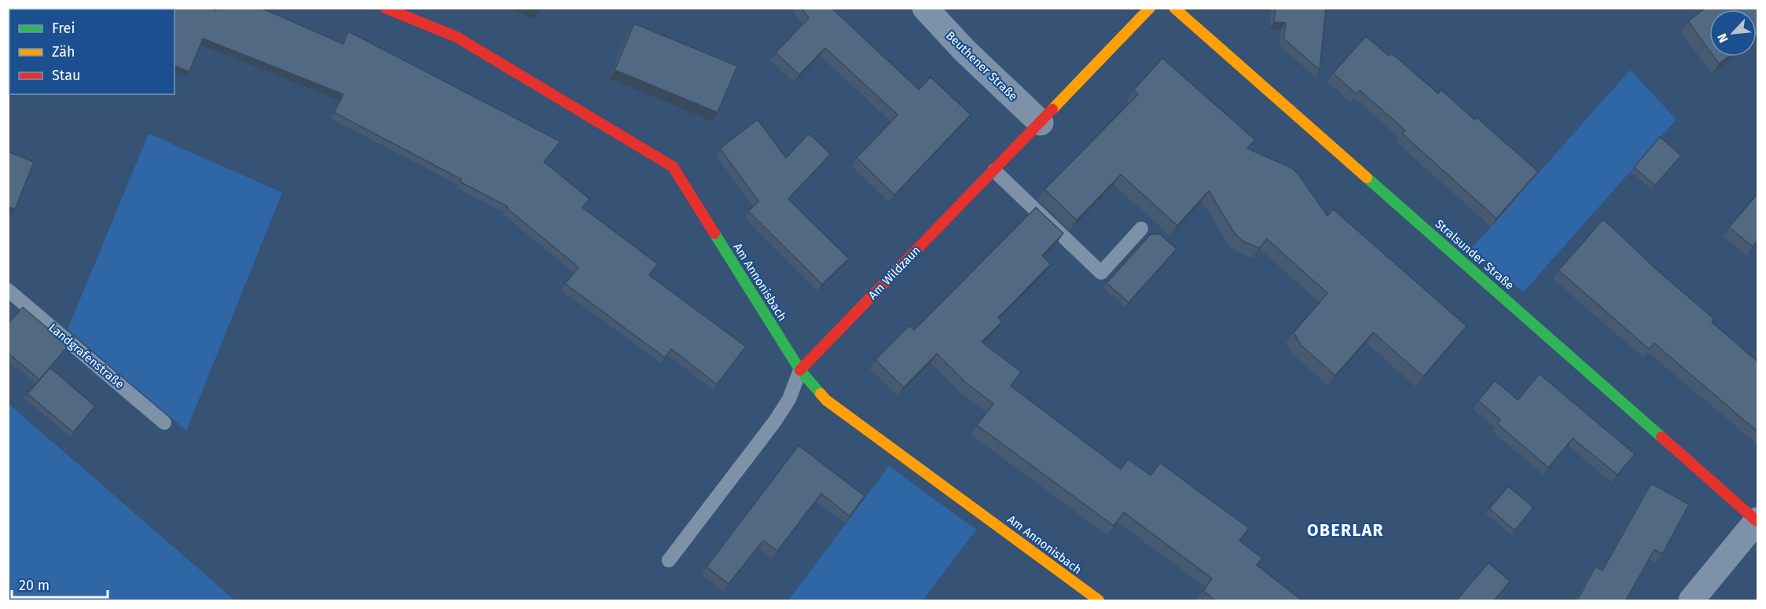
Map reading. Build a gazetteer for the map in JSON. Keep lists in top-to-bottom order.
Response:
{
  "streets": {
    "street": [
      "Beuthener Straße",
      "Stralsunder Straße",
      "Am Wildzaun",
      "Am Annonisbach"
    ],
    "lane": ["Landgrafenstraße"]
  },
  "crossings": [
    ["Beuthener Straße", "Am Wildzaun"],
    ["Am Wildzaun", "Am Annonisbach"]
  ],
  "districts": ["OBERLAR"],
  "legend": ["Frei", "Zäh", "Stau"],
  "scale_bar": "20 m",
  "north": "bottom left"
}
